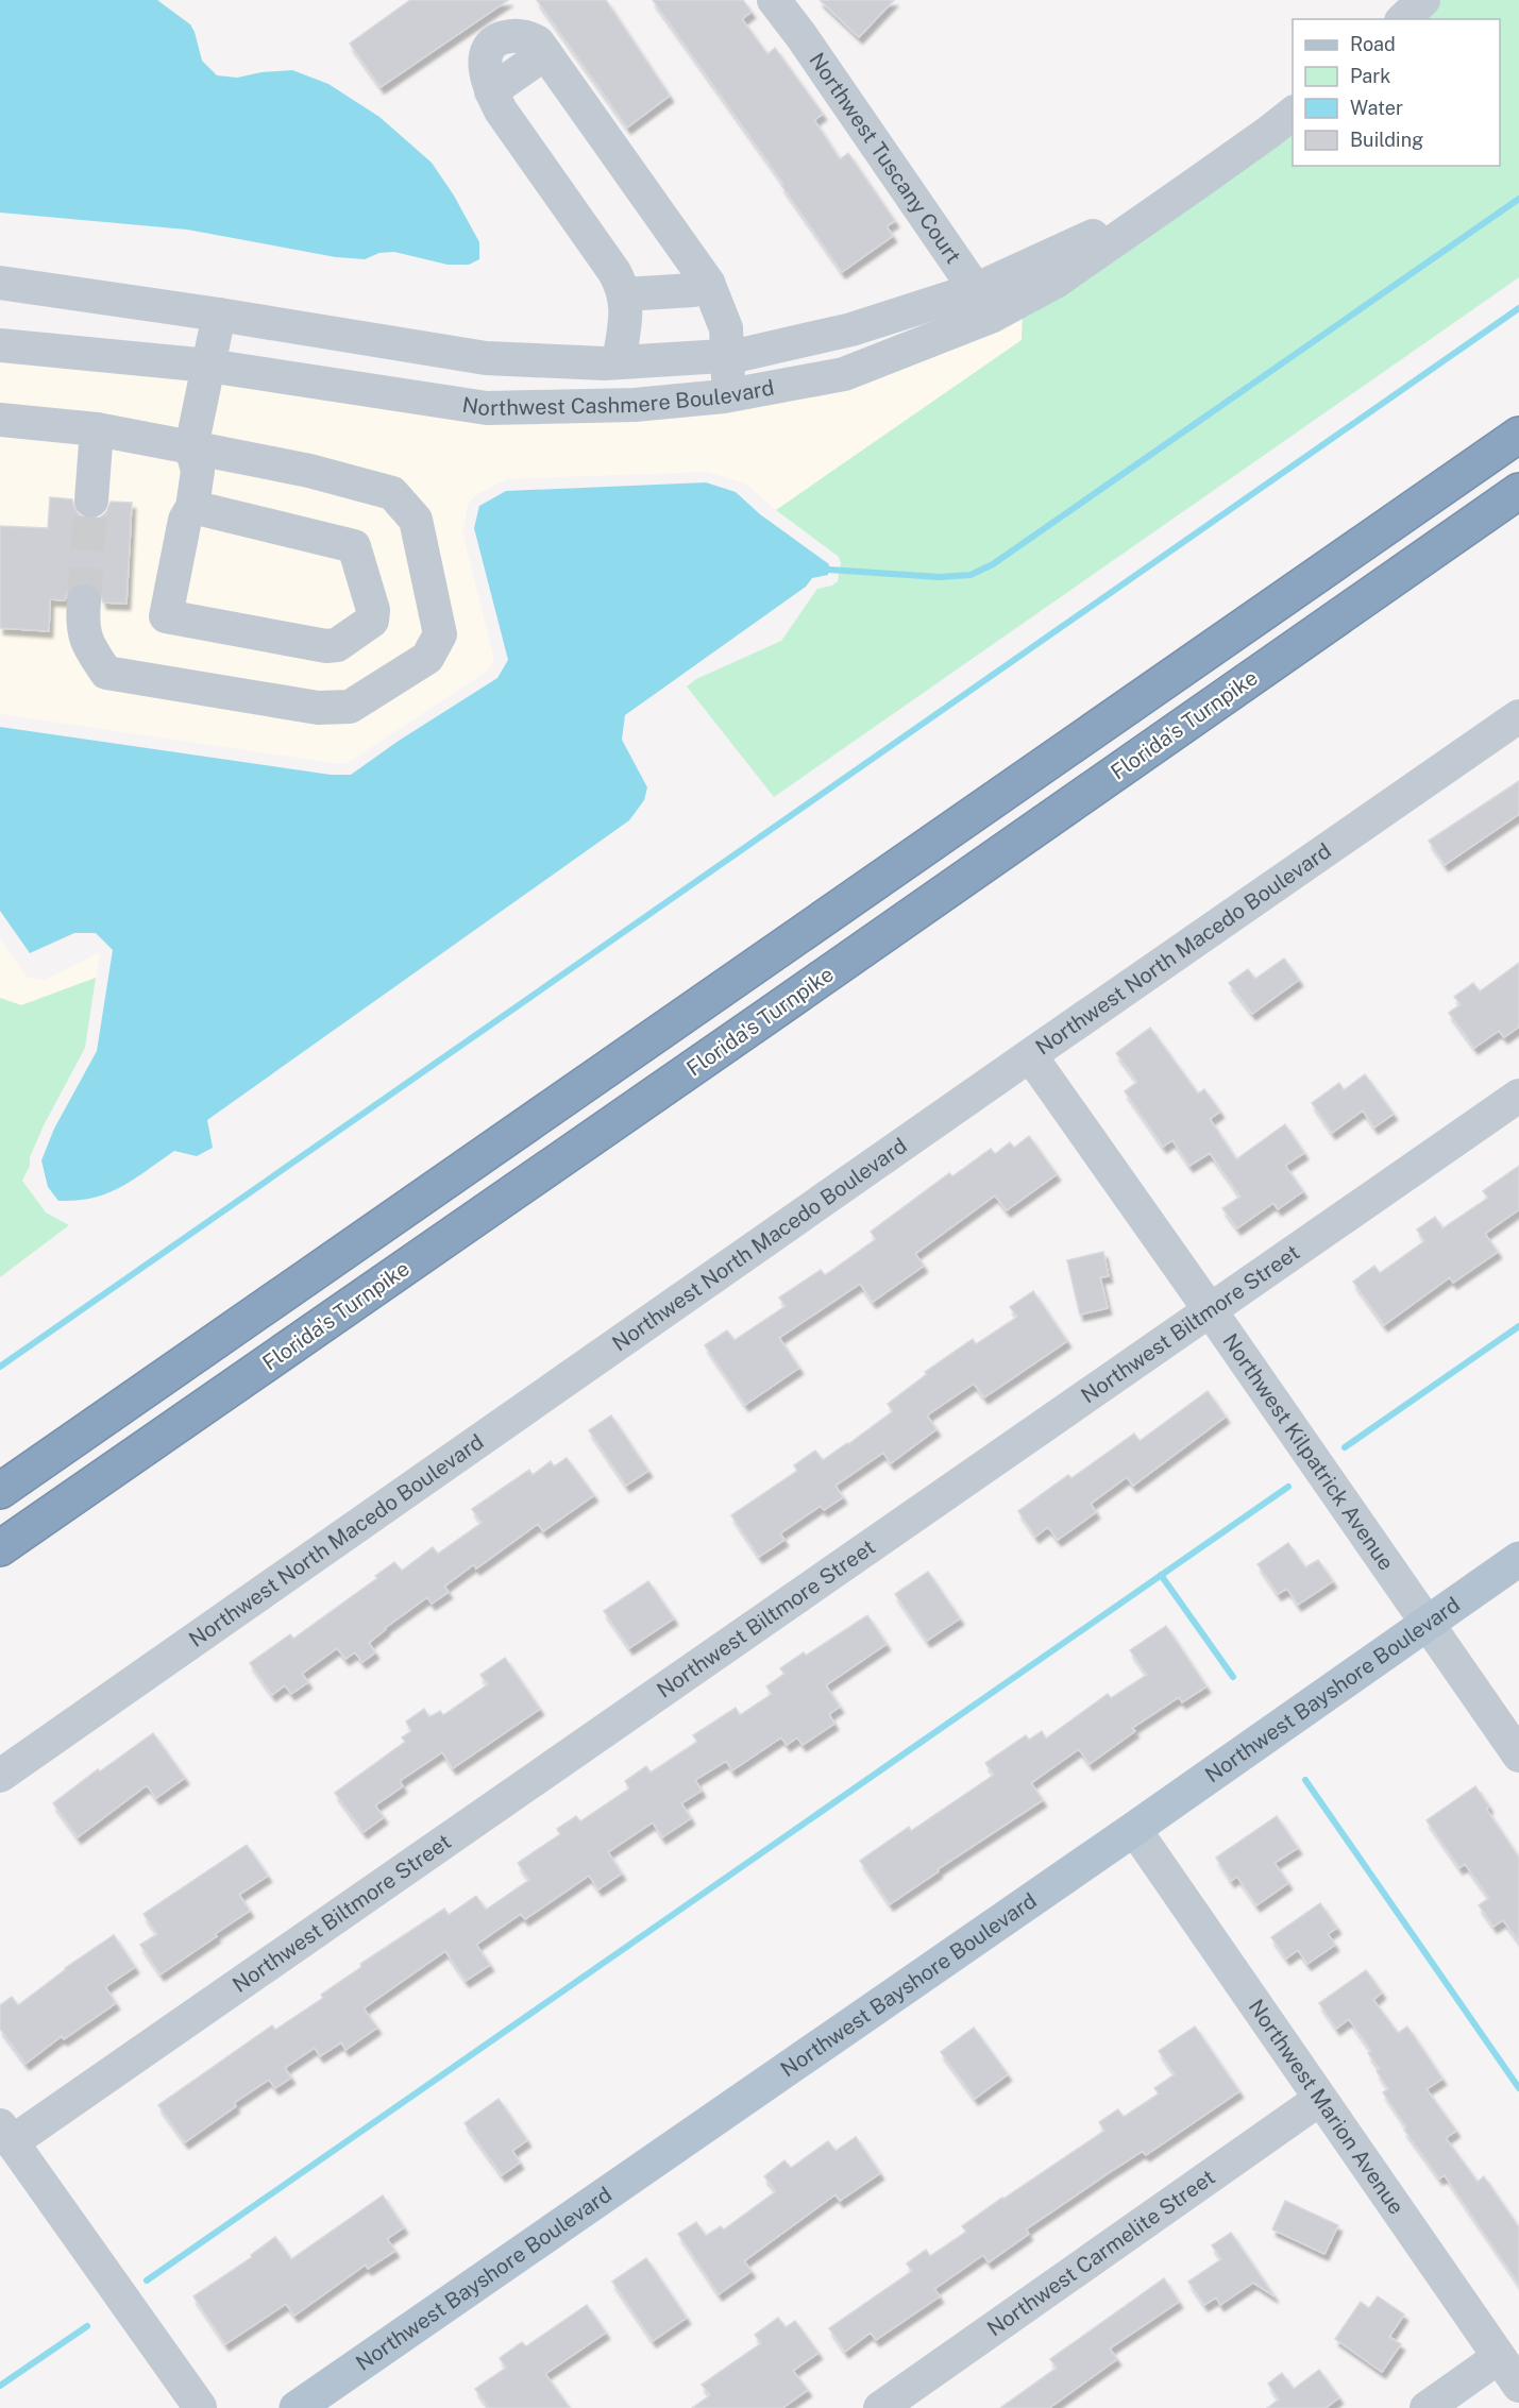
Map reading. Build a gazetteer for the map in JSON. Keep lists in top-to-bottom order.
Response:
{
  "streets": {
    "highway": ["Florida's Turnpike"],
    "main road": ["Northwest Bayshore Boulevard"],
    "street": [
      "Northwest Tuscany Court",
      "Northwest Cashmere Boulevard",
      "Northwest North Macedo Boulevard",
      "Northwest Biltmore Street",
      "Northwest Kilpatrick Avenue",
      "Northwest Marion Avenue",
      "Northwest Carmelite Street"
    ]
  },
  "crossings": [
    ["Northwest Tuscany Court", "Northwest Cashmere Boulevard"],
    ["Northwest North Macedo Boulevard", "Northwest Kilpatrick Avenue"],
    ["Northwest Biltmore Street", "Northwest Kilpatrick Avenue"],
    ["Northwest Kilpatrick Avenue", "Northwest Bayshore Boulevard"],
    ["Northwest Bayshore Boulevard", "Northwest Marion Avenue"],
    ["Northwest Marion Avenue", "Northwest Carmelite Street"]
  ],
  "legend": [
    "Road",
    "Park",
    "Water",
    "Building"
  ]
}
